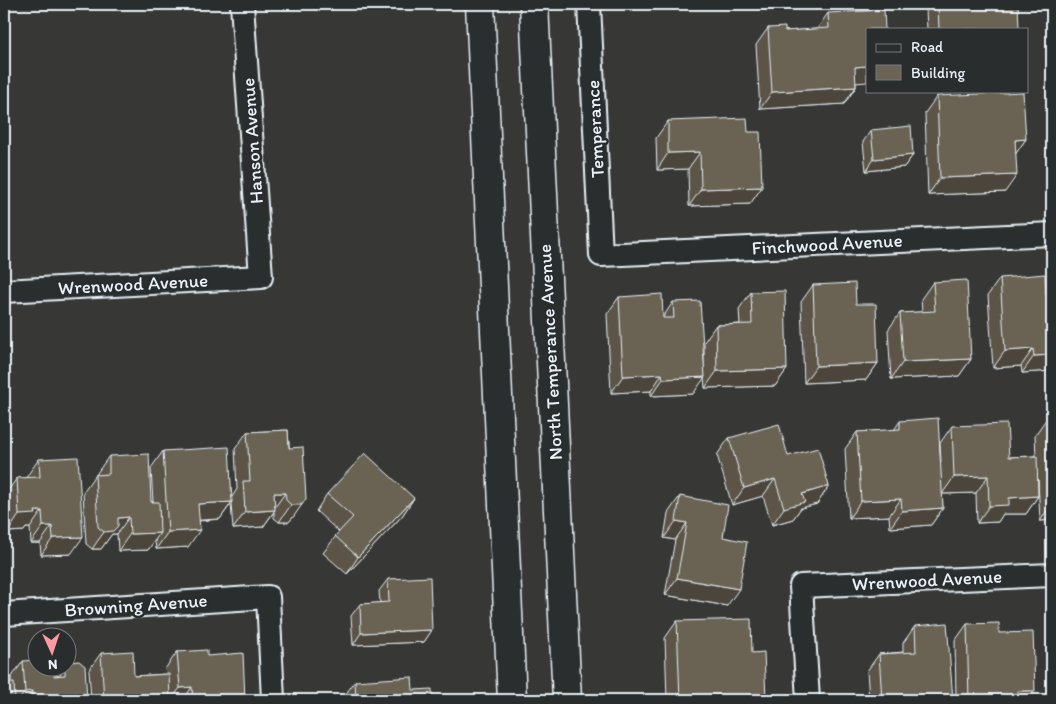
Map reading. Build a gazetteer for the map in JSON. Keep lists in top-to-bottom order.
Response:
{
  "streets": {
    "main road": ["North Temperance Avenue"],
    "street": [
      "Temperance",
      "Hanson Avenue",
      "Finchwood Avenue",
      "Wrenwood Avenue",
      "Browning Avenue"
    ]
  },
  "crossings": [
    ["Temperance", "Finchwood Avenue"],
    ["Hanson Avenue", "Wrenwood Avenue"]
  ],
  "legend": ["Road", "Building"],
  "north": "bottom"
}
